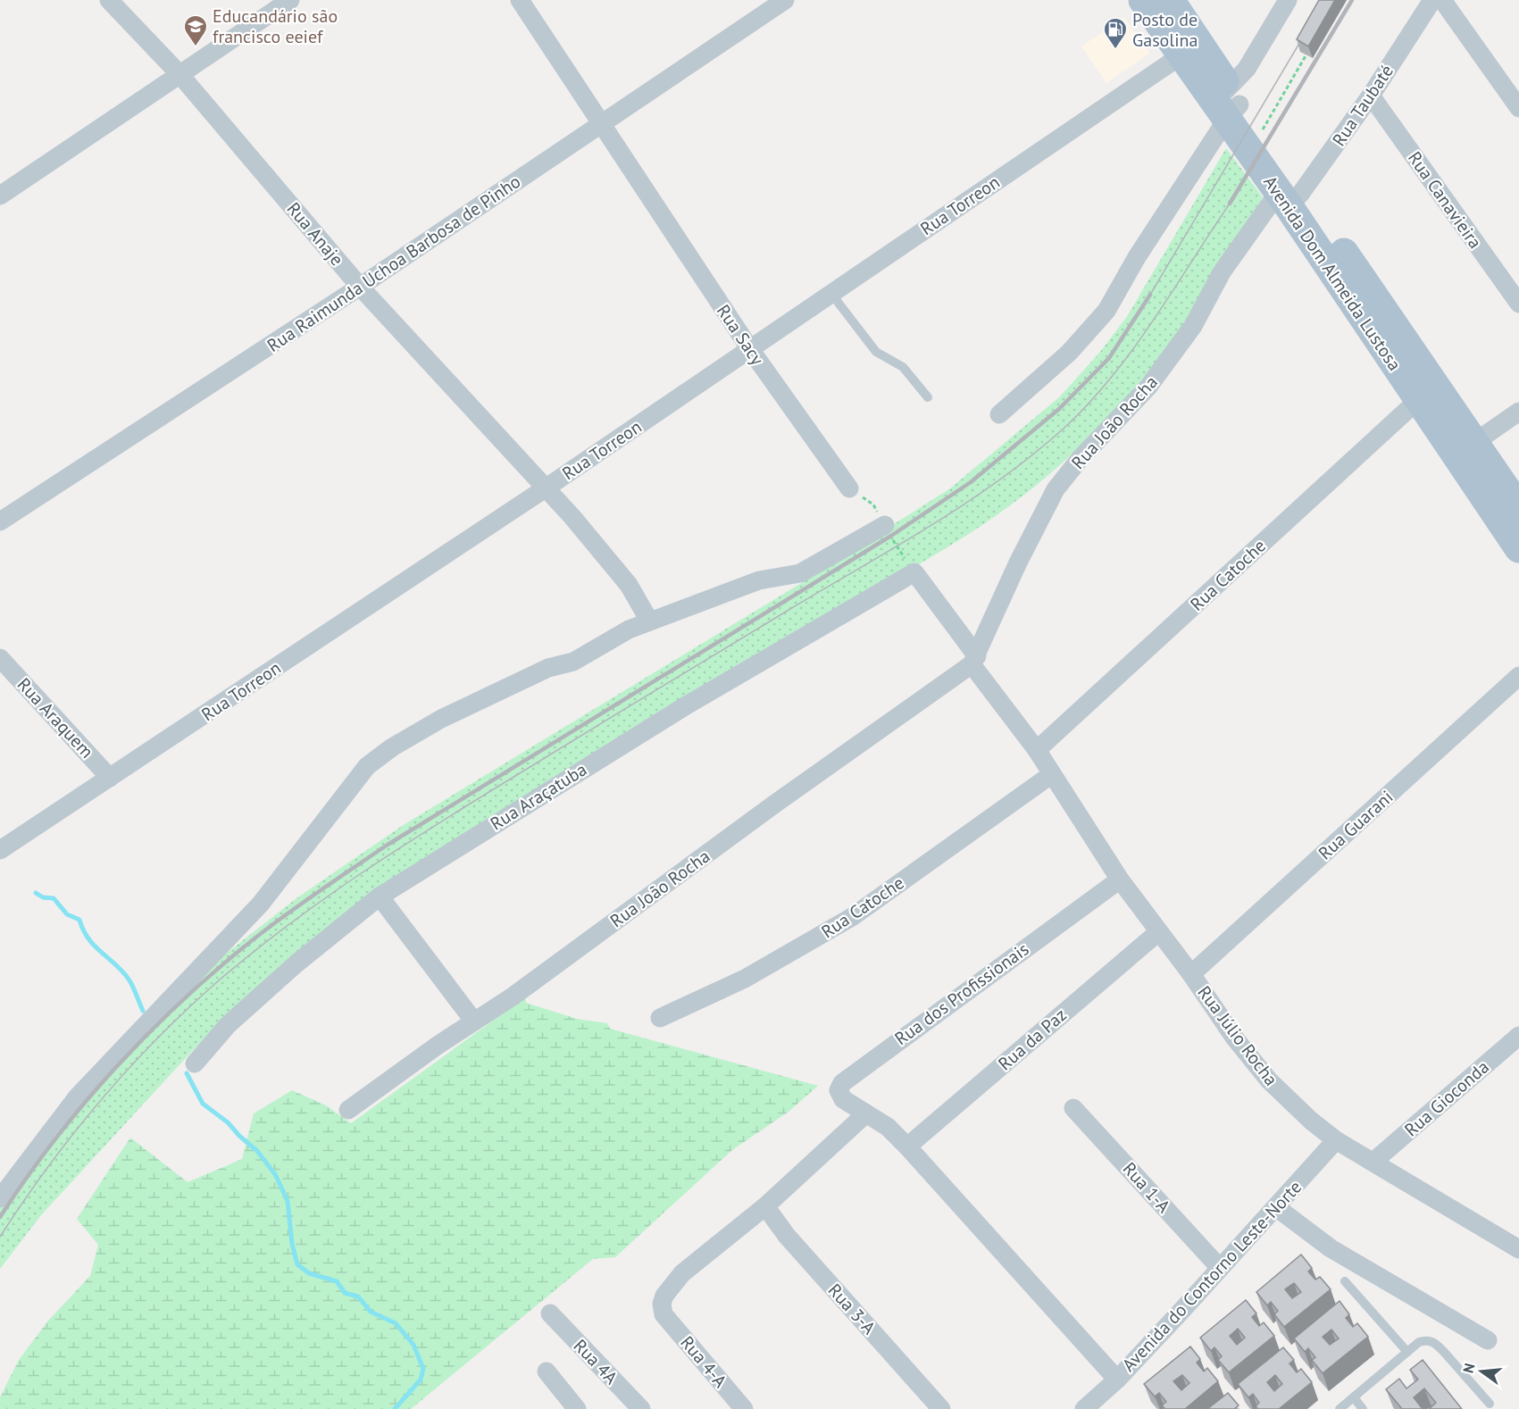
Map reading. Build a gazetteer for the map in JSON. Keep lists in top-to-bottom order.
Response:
{
  "streets": {
    "main road": ["Avenida Dom Almeida Lustosa"],
    "street": [
      "Rua Taubaté",
      "Rua Canavieira",
      "Rua Torreon",
      "Rua Anaje",
      "Rua Raimunda Uchoa Barbosa de Pinho",
      "Rua Sacy",
      "Rua João Rocha",
      "Rua Catoche",
      "Rua Araquem",
      "Rua Araçatuba",
      "Rua Guarani",
      "Rua dos Profissionais",
      "Rua Júlio Rocha",
      "Rua da Paz",
      "Rua Gioconda",
      "Rua 1-A",
      "Avenida do Contorno Leste-Norte",
      "Rua 3-A",
      "Rua 4A",
      "Rua 4-A"
    ]
  },
  "crossings": [
    ["Rua Taubaté", "Rua Canavieira"],
    ["Rua Taubaté", "Avenida Dom Almeida Lustosa"],
    ["Rua Taubaté", "Rua João Rocha"],
    ["Rua Torreon", "Rua Anaje"],
    ["Rua Torreon", "Avenida Dom Almeida Lustosa"],
    ["Rua Torreon", "Rua Sacy"],
    ["Rua Torreon", "Rua Araquem"],
    ["Rua Anaje", "Rua Raimunda Uchoa Barbosa de Pinho"],
    ["Rua Raimunda Uchoa Barbosa de Pinho", "Rua Sacy"],
    ["Avenida Dom Almeida Lustosa", "Rua João Rocha"],
    ["Avenida Dom Almeida Lustosa", "Rua Catoche"],
    ["Rua Guarani", "Rua Júlio Rocha"],
    ["Rua dos Profissionais", "Rua Júlio Rocha"],
    ["Rua dos Profissionais", "Rua da Paz"],
    ["Rua dos Profissionais", "Avenida do Contorno Leste-Norte"],
    ["Rua Júlio Rocha", "Rua da Paz"],
    ["Rua Júlio Rocha", "Rua Gioconda"],
    ["Rua Júlio Rocha", "Avenida do Contorno Leste-Norte"],
    ["Rua 1-A", "Avenida do Contorno Leste-Norte"],
    ["Rua 3-A", "Rua 4-A"]
  ],
  "places": {
    "school or university": ["Educandário são francisco eeief"],
    "fuel station": ["Posto de Gasolina"]
  },
  "north": "left"
}
